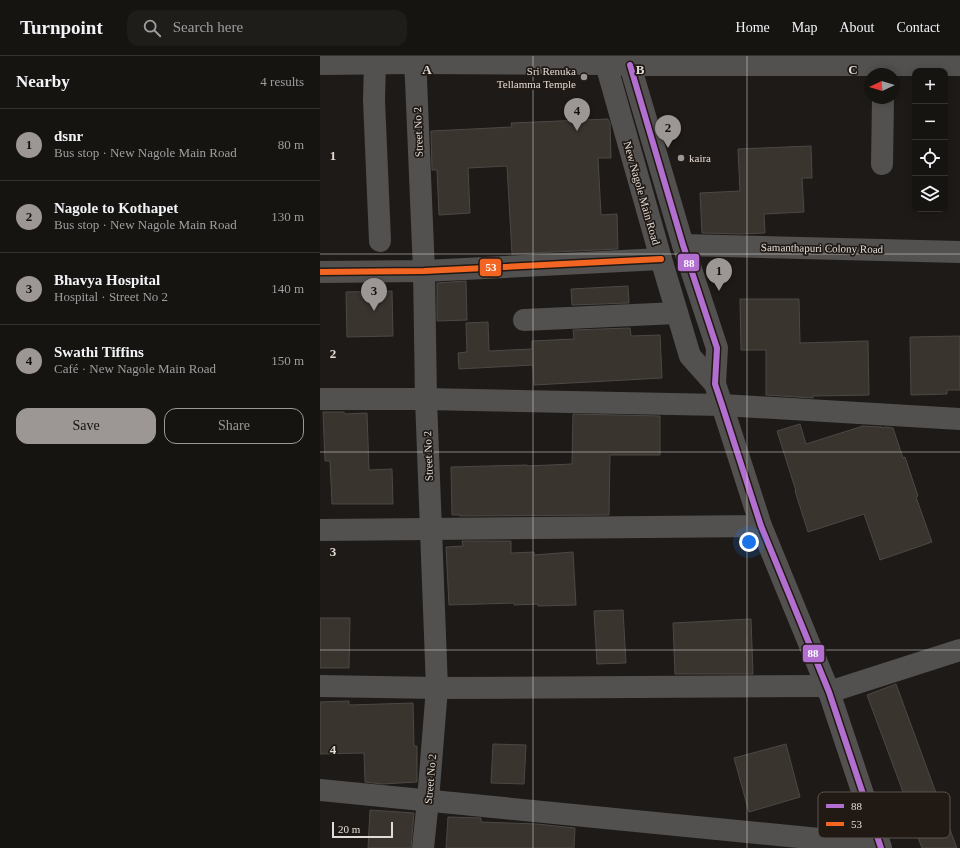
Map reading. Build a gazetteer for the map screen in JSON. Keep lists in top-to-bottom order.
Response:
{
  "streets": {
    "street": ["Street No 2", "New Nagole Main Road", "Samanthapuri Colony Road"]
  },
  "crossings": [
    ["New Nagole Main Road", "Samanthapuri Colony Road"]
  ],
  "places": ["Sri Renuka Tellamma Temple", "kaira"],
  "lines": ["transit line 88", "transit line 53"],
  "legend": ["88", "53"],
  "scale_bar": "20 m",
  "north": "left",
  "page": {
    "header": "Turnpoint",
    "search": "Search here",
    "nav": [
      "Home",
      "Map",
      "About",
      "Contact"
    ],
    "heading": ["Nearby", "4 results"],
    "map_buttons": ["+", "−"],
    "pins": [
      "4",
      "2",
      "1",
      "3"
    ],
    "list": [
      {
        "mark": "1",
        "name": "dsnr",
        "note": "Bus stop · New Nagole Main Road",
        "value": "80 m"
      },
      {
        "mark": "2",
        "name": "Nagole to Kothapet",
        "note": "Bus stop · New Nagole Main Road",
        "value": "130 m"
      },
      {
        "mark": "3",
        "name": "Bhavya Hospital",
        "note": "Hospital · Street No 2",
        "value": "140 m"
      },
      {
        "mark": "4",
        "name": "Swathi Tiffins",
        "note": "Café · New Nagole Main Road",
        "value": "150 m"
      }
    ],
    "buttons": ["Save", "Share"],
    "scale": "20 m"
  },
  "grid": {
    "columns": ["A", "B", "C"],
    "rows": [
      "1",
      "2",
      "3",
      "4"
    ]
  }
}
